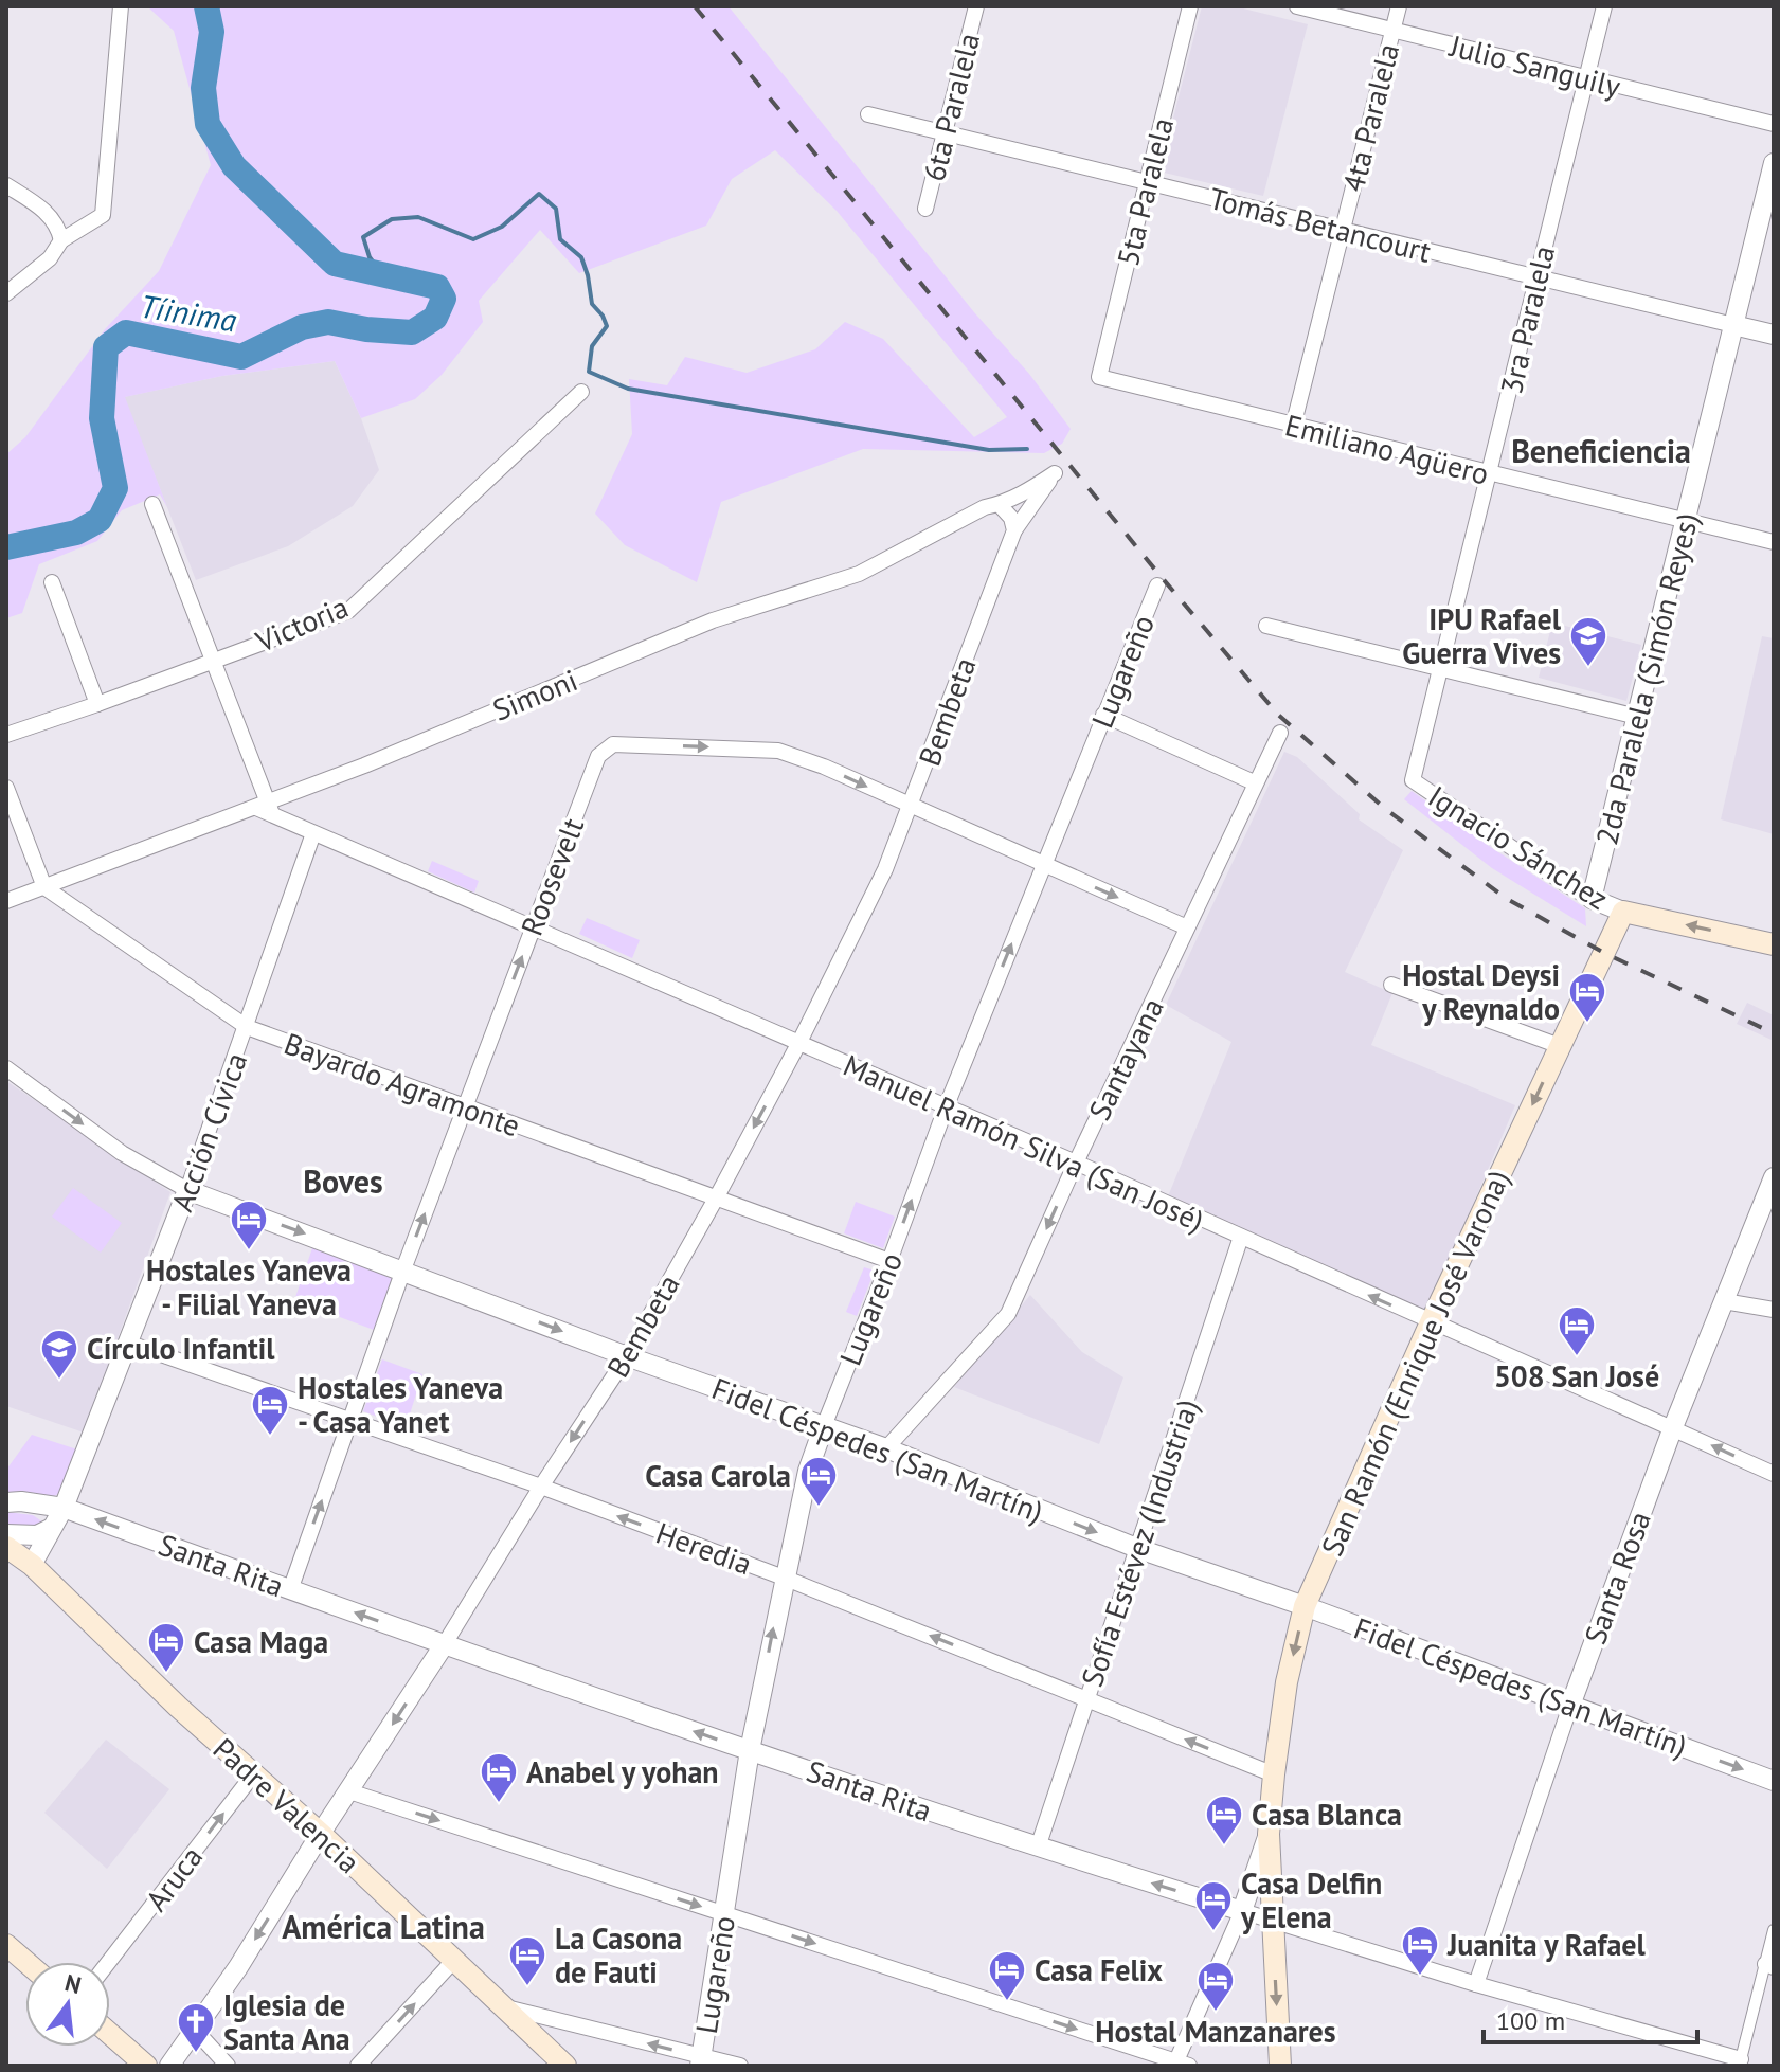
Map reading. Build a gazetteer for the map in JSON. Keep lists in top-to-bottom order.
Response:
{
  "streets": {
    "main road": ["Ignacio Sánchez", "San Ramón (Enrique José Varona)", "Padre Valencia"],
    "street": [
      "Julio Sanguily",
      "6ta Paralela",
      "4ta Paralela",
      "5ta Paralela",
      "Tomás Betancourt",
      "3ra Paralela",
      "Emiliano Agüero",
      "Victoria",
      "Lugareño",
      "2da Paralela (Simón Reyes)",
      "Simoni",
      "Bembeta",
      "Roosevelt",
      "Santayana",
      "Bayardo Agramonte",
      "Acción Cívica",
      "Manuel Ramón Silva (San José)",
      "Fidel Céspedes (San Martín)",
      "Sofía Estévez (Industria)",
      "Heredia",
      "Santa Rita",
      "Santa Rosa",
      "Aruca"
    ]
  },
  "crossings": [
    ["Julio Sanguily", "4ta Paralela"],
    ["Julio Sanguily", "3ra Paralela"],
    ["6ta Paralela", "Tomás Betancourt"],
    ["4ta Paralela", "Tomás Betancourt"],
    ["4ta Paralela", "Emiliano Agüero"],
    ["5ta Paralela", "Tomás Betancourt"],
    ["5ta Paralela", "Emiliano Agüero"],
    ["Tomás Betancourt", "3ra Paralela"],
    ["Tomás Betancourt", "2da Paralela (Simón Reyes)"],
    ["3ra Paralela", "Emiliano Agüero"],
    ["3ra Paralela", "Ignacio Sánchez"],
    ["Emiliano Agüero", "2da Paralela (Simón Reyes)"],
    ["Lugareño", "Roosevelt"],
    ["Lugareño", "Bayardo Agramonte"],
    ["Lugareño", "Manuel Ramón Silva (San José)"],
    ["Lugareño", "Fidel Céspedes (San Martín)"],
    ["Lugareño", "Heredia"],
    ["Lugareño", "Santa Rita"],
    ["2da Paralela (Simón Reyes)", "Ignacio Sánchez"],
    ["Simoni", "Bembeta"],
    ["Simoni", "Bayardo Agramonte"],
    ["Simoni", "Manuel Ramón Silva (San José)"],
    ["Bembeta", "Roosevelt"],
    ["Bembeta", "Bayardo Agramonte"],
    ["Bembeta", "Manuel Ramón Silva (San José)"],
    ["Bembeta", "Fidel Céspedes (San Martín)"],
    ["Bembeta", "Heredia"],
    ["Bembeta", "Santa Rita"],
    ["Bembeta", "Padre Valencia"],
    ["Ignacio Sánchez", "San Ramón (Enrique José Varona)"],
    ["Roosevelt", "Santayana"],
    ["Roosevelt", "Bayardo Agramonte"],
    ["Roosevelt", "Manuel Ramón Silva (San José)"],
    ["Roosevelt", "Fidel Céspedes (San Martín)"],
    ["Roosevelt", "Heredia"],
    ["Roosevelt", "Santa Rita"],
    ["Santayana", "Manuel Ramón Silva (San José)"],
    ["Santayana", "Fidel Céspedes (San Martín)"],
    ["Bayardo Agramonte", "Acción Cívica"],
    ["Acción Cívica", "Manuel Ramón Silva (San José)"],
    ["Acción Cívica", "Fidel Céspedes (San Martín)"],
    ["Acción Cívica", "Heredia"],
    ["Acción Cívica", "Santa Rita"],
    ["Acción Cívica", "Padre Valencia"],
    ["Manuel Ramón Silva (San José)", "San Ramón (Enrique José Varona)"],
    ["Manuel Ramón Silva (San José)", "Sofía Estévez (Industria)"],
    ["Manuel Ramón Silva (San José)", "Santa Rosa"],
    ["San Ramón (Enrique José Varona)", "Fidel Céspedes (San Martín)"],
    ["San Ramón (Enrique José Varona)", "Heredia"],
    ["San Ramón (Enrique José Varona)", "Santa Rita"],
    ["Fidel Céspedes (San Martín)", "Sofía Estévez (Industria)"],
    ["Fidel Céspedes (San Martín)", "Santa Rosa"],
    ["Sofía Estévez (Industria)", "Heredia"],
    ["Sofía Estévez (Industria)", "Santa Rita"],
    ["Santa Rita", "Santa Rosa"],
    ["Padre Valencia", "Aruca"]
  ],
  "one_way": [
    "Lugareño",
    "Bembeta",
    "Ignacio Sánchez",
    "Santayana",
    "San Ramón (Enrique José Varona)",
    "Fidel Céspedes (San Martín)",
    "Heredia",
    "Aruca"
  ],
  "districts": ["Beneficiencia", "Boves", "América Latina"],
  "water": ["Tíinima"],
  "places": {
    "school or university": ["IPU Rafael Guerra Vives", "Círculo Infantil"],
    "hotel": [
      "Hostal Deysi y Reynaldo",
      "Hostales Yaneva - Filial Yaneva",
      "508 San José",
      "Hostales Yaneva - Casa Yanet",
      "Casa Carola",
      "Casa Maga",
      "Anabel y yohan",
      "Casa Blanca",
      "Casa Delfin y Elena",
      "Juanita y Rafael",
      "La Casona de Fauti",
      "Casa Felix",
      "Hostal Manzanares"
    ],
    "church": ["Iglesia de Santa Ana"]
  },
  "scale_bar": "100 m",
  "north": "top"
}
